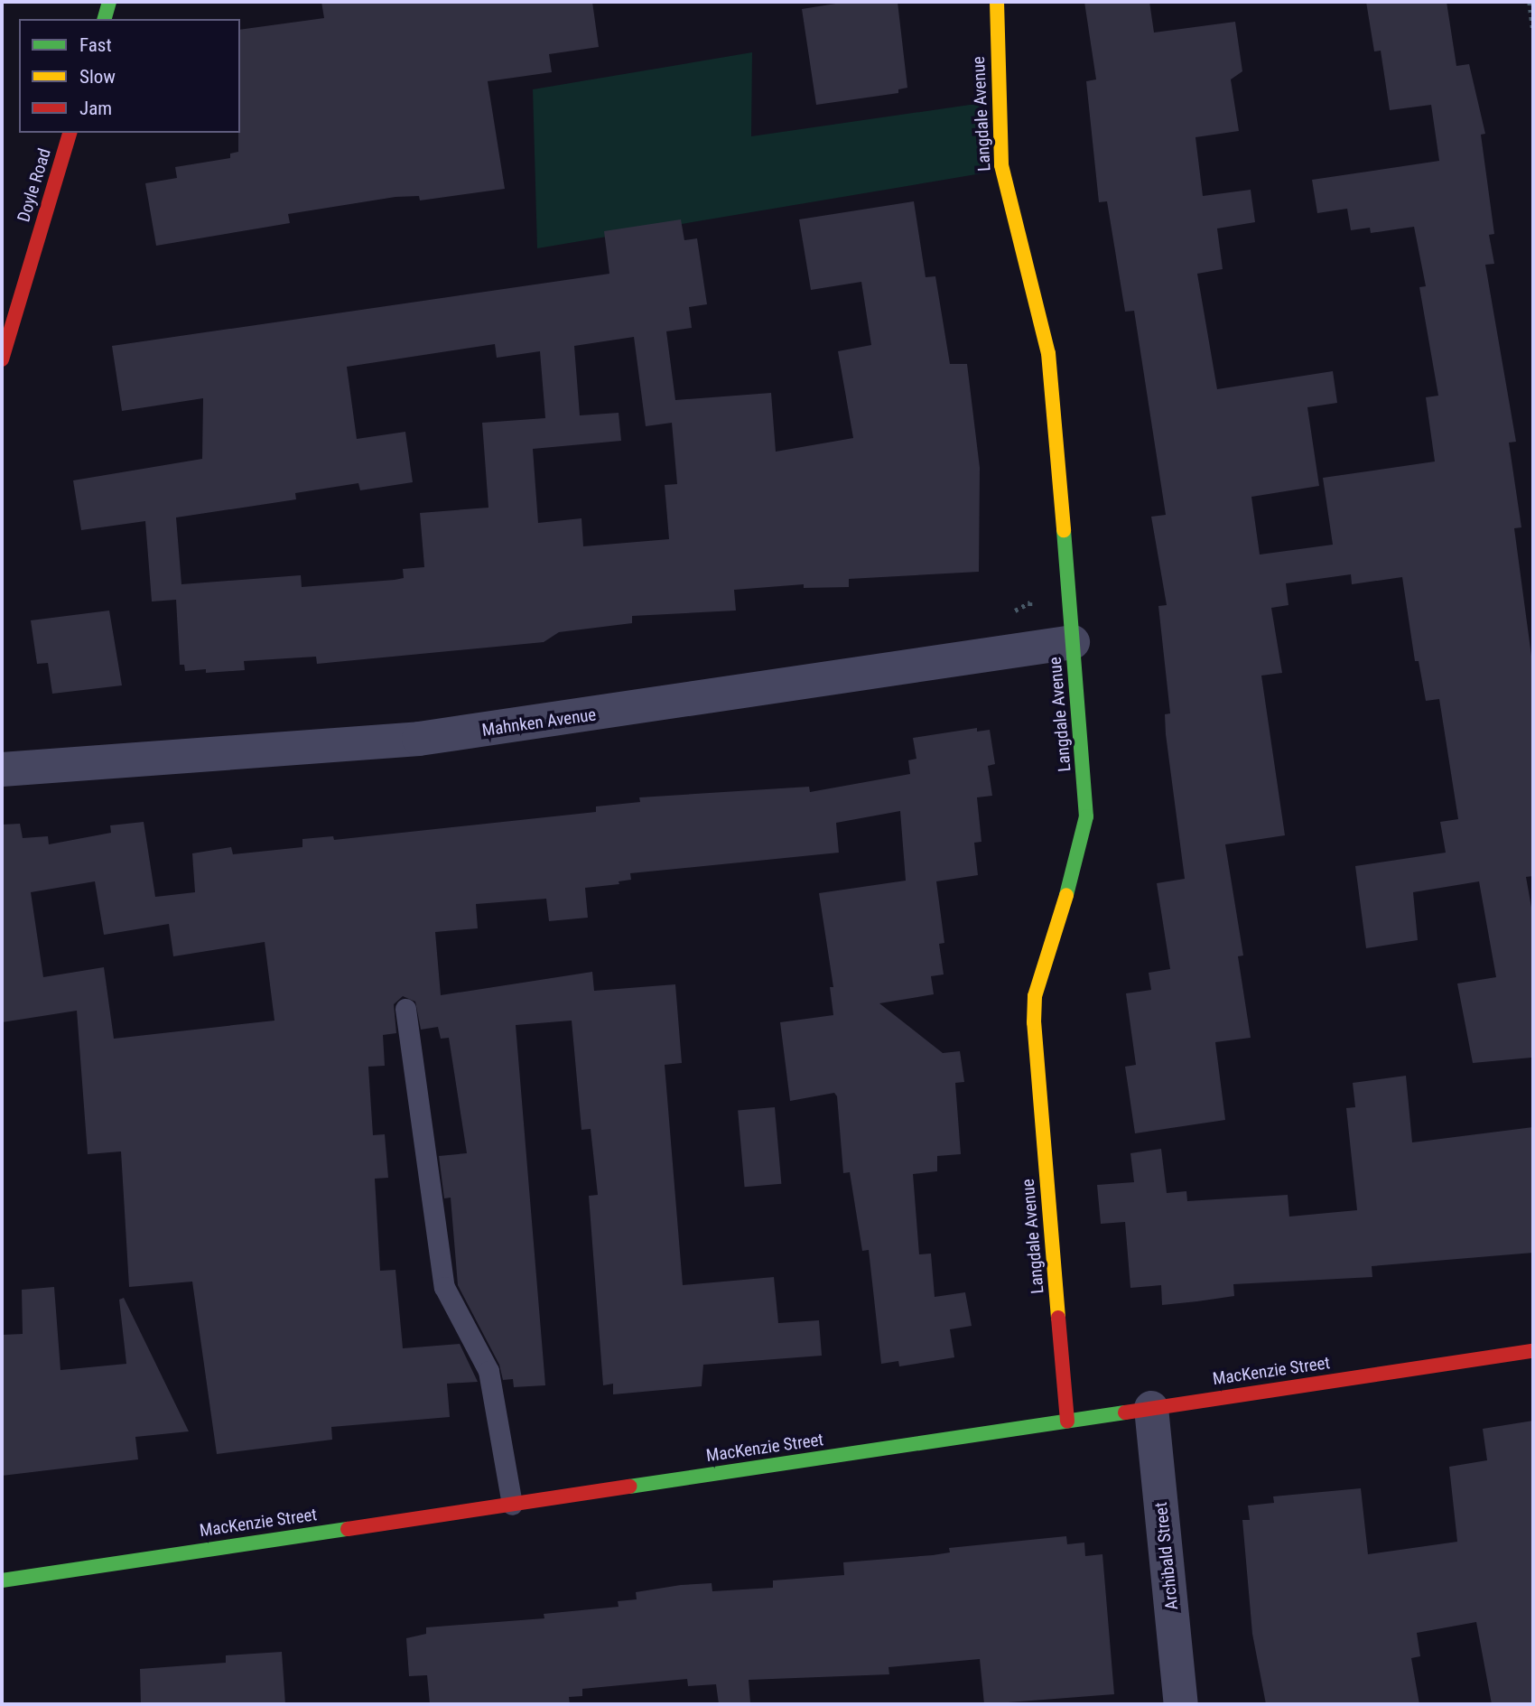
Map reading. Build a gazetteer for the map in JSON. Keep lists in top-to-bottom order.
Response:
{
  "streets": {
    "street": [
      "Langdale Avenue",
      "Doyle Road",
      "Mahnken Avenue",
      "MacKenzie Street",
      "Archibald Street"
    ]
  },
  "crossings": [
    ["Langdale Avenue", "Mahnken Avenue"],
    ["Langdale Avenue", "MacKenzie Street"],
    ["MacKenzie Street", "Archibald Street"]
  ],
  "legend": ["Fast", "Slow", "Jam"]
}
